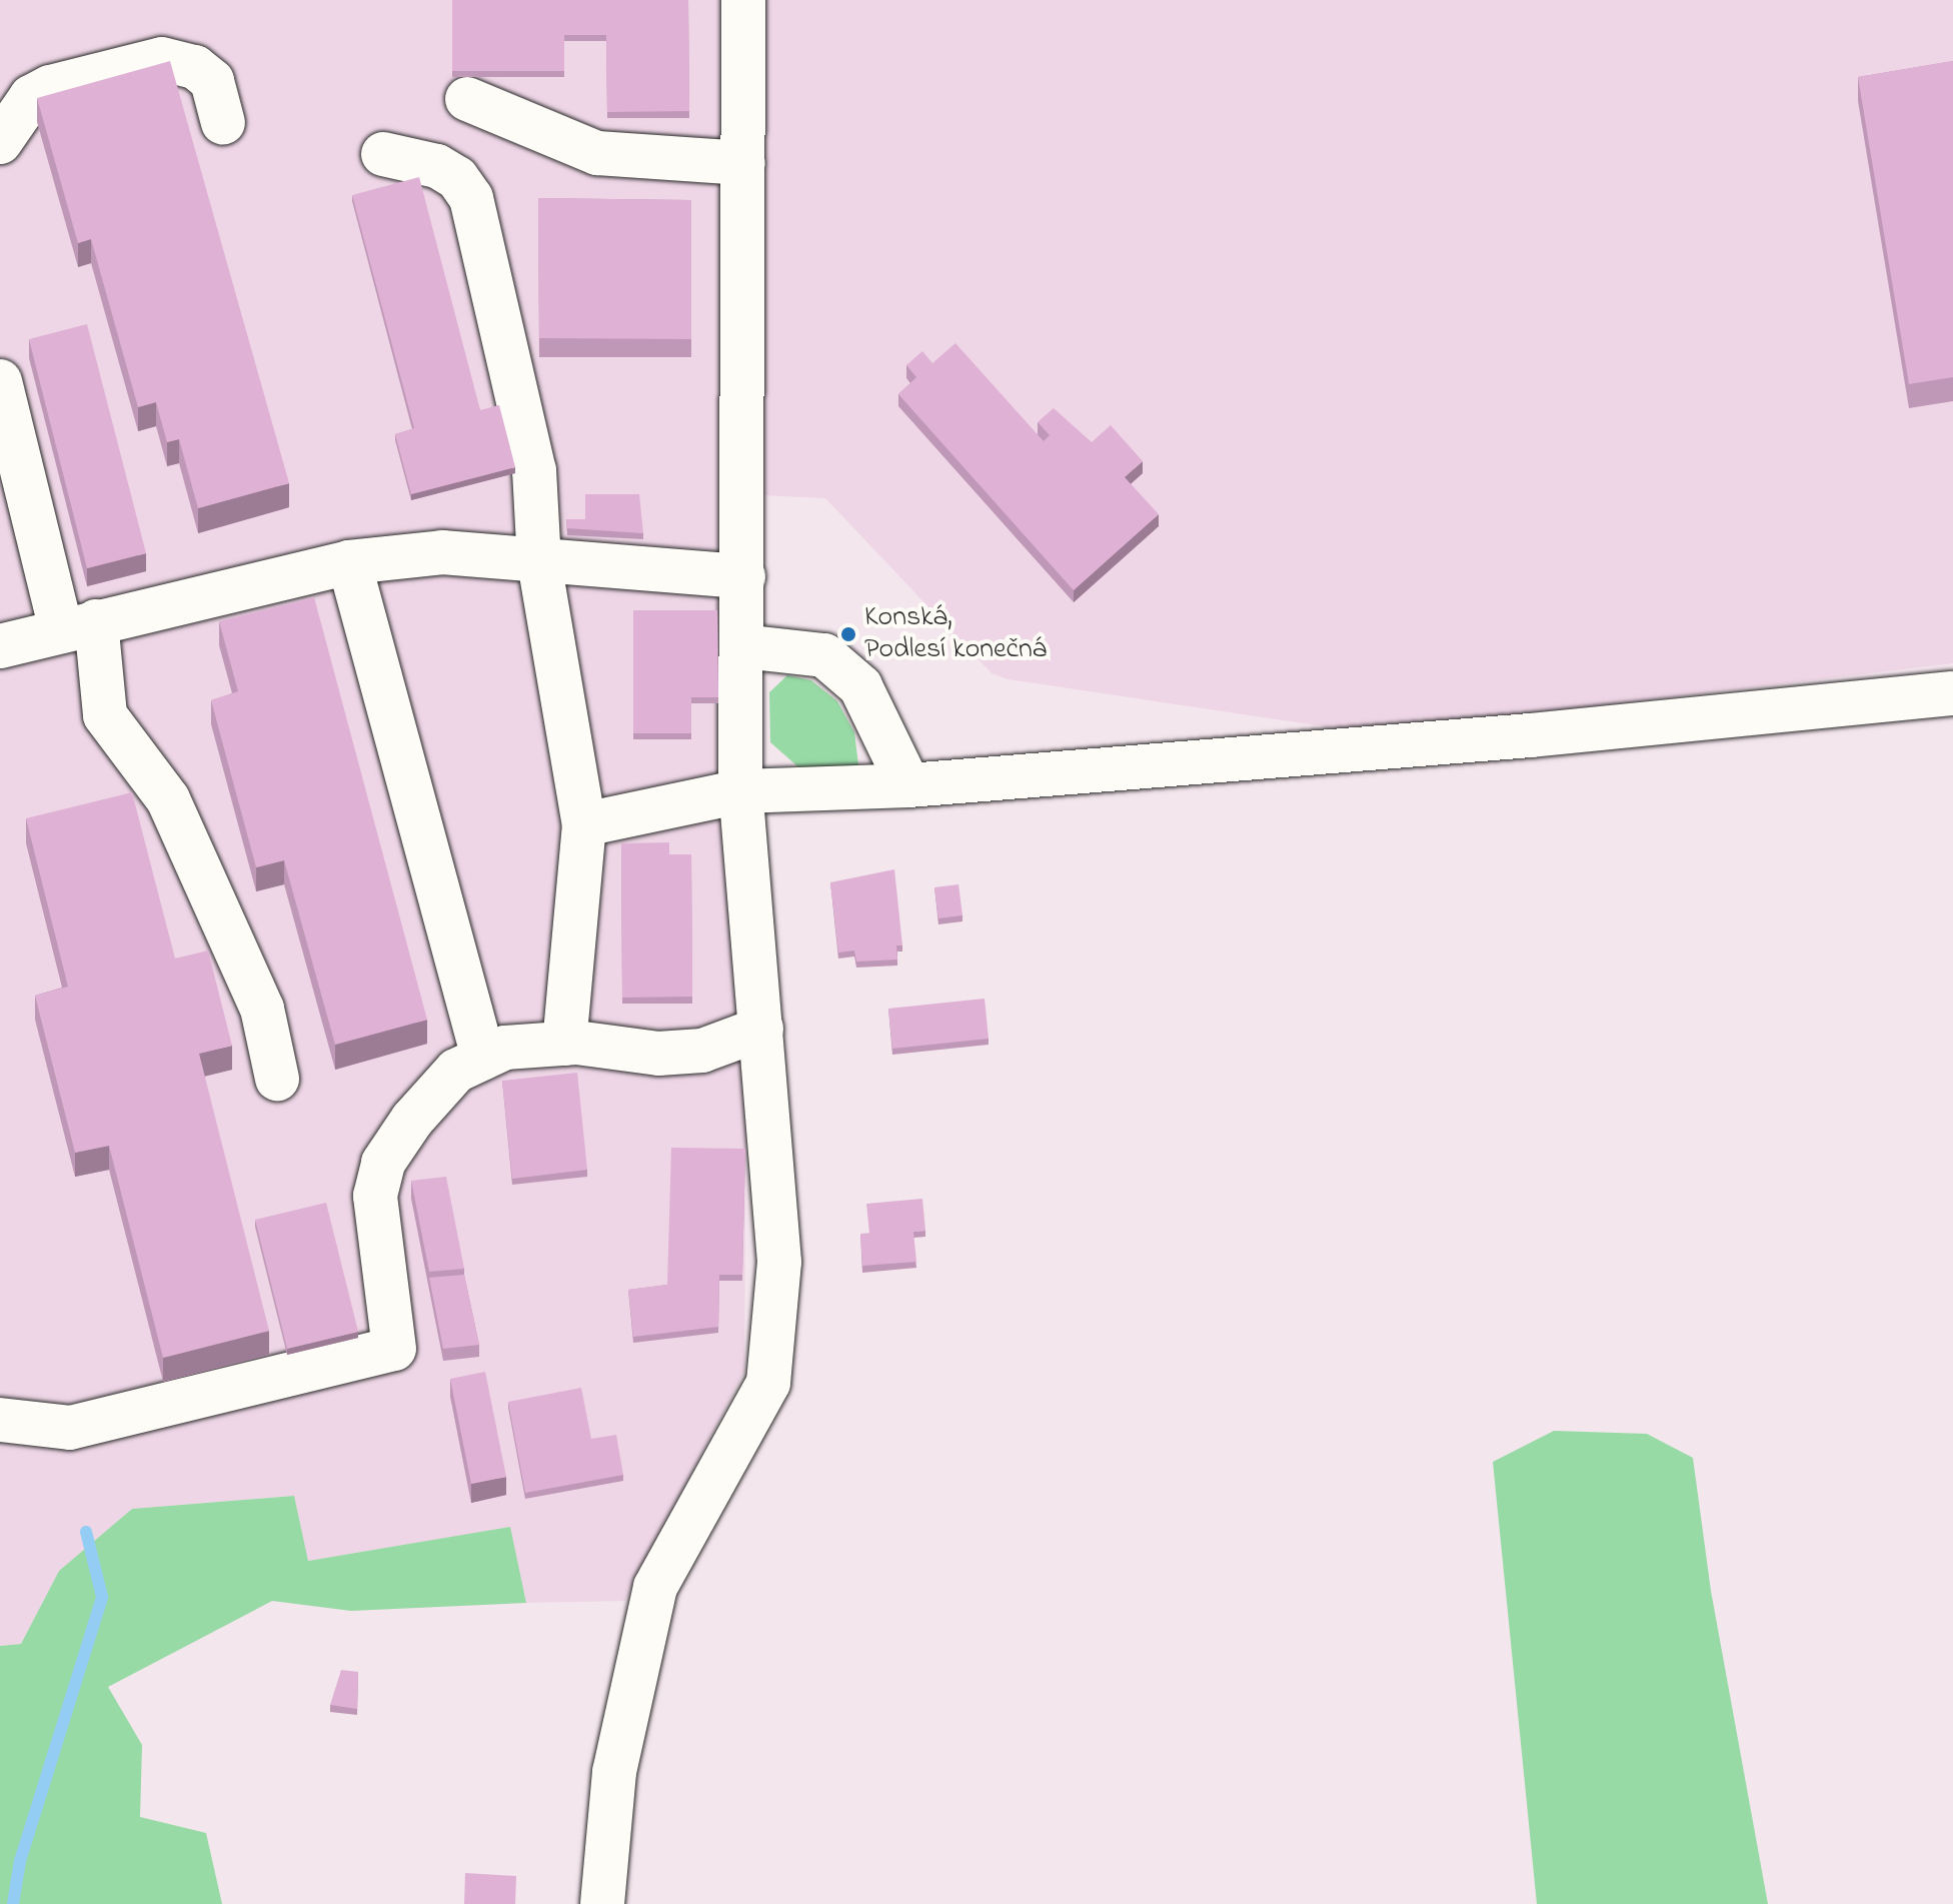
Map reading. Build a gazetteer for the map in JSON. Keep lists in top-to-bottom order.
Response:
{
  "places": ["Konská, Podlesí konečná"]
}
